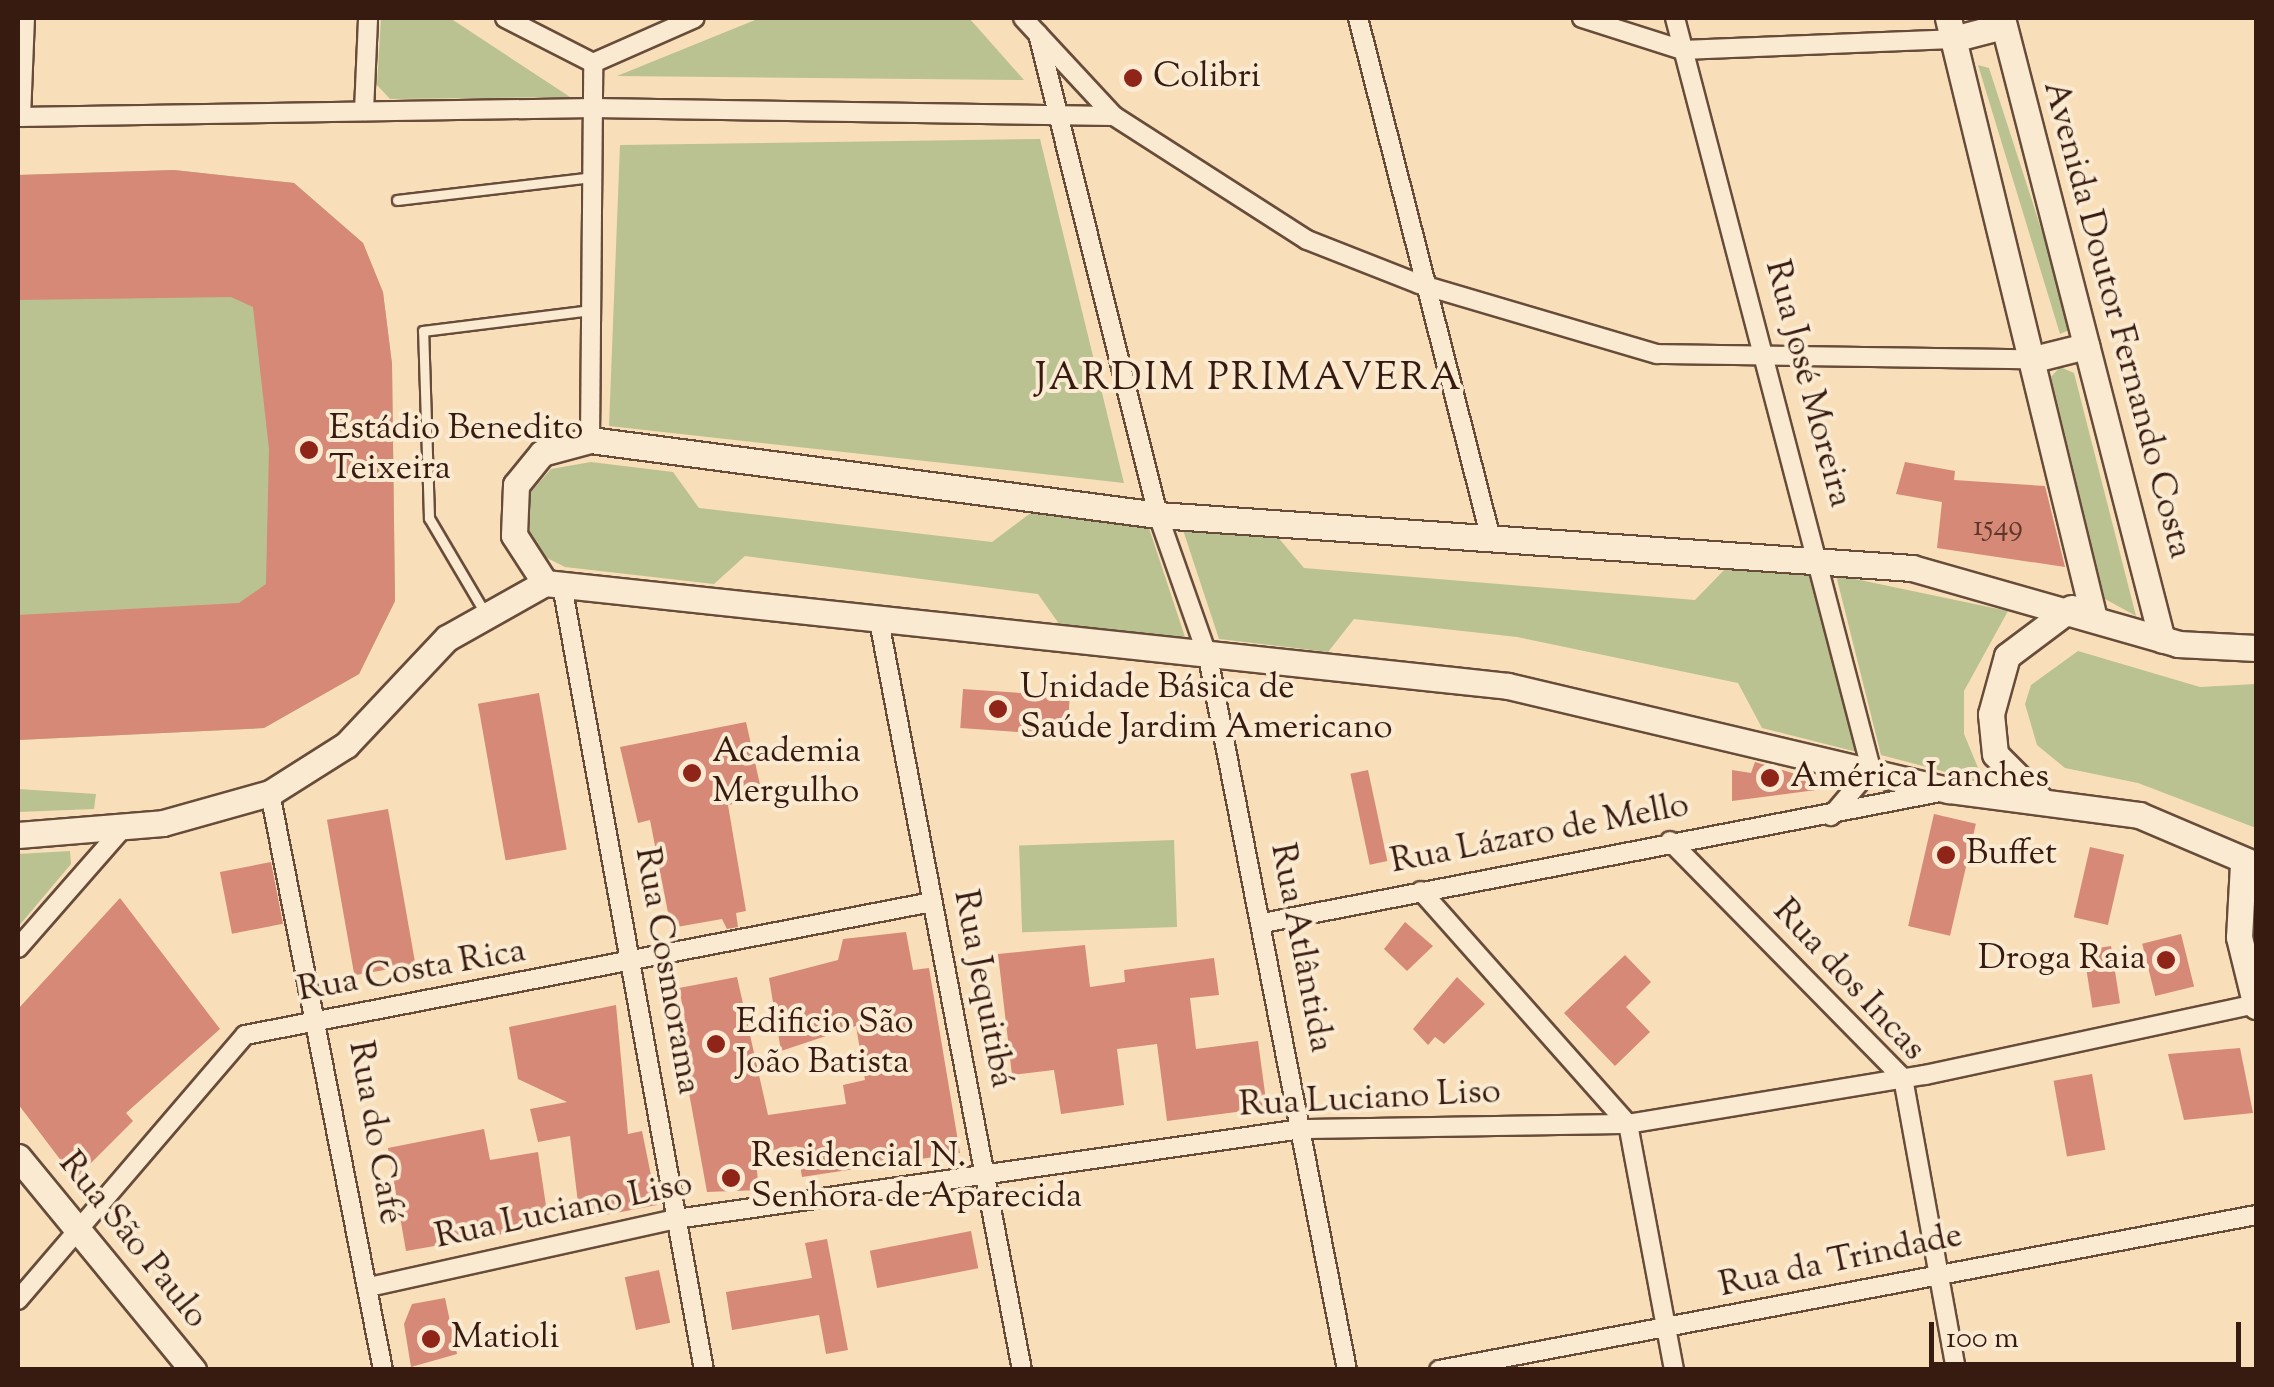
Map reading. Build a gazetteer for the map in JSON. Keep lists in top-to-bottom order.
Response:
{
  "streets": {
    "main road": ["Avenida Doutor Fernando Costa", "Rua São Paulo"],
    "street": [
      "Rua José Moreira",
      "Rua Lázaro de Mello",
      "Rua Atlântida",
      "Rua Cosmorama",
      "Rua Costa Rica",
      "Rua dos Incas",
      "Rua Jequitibá",
      "Rua Luciano Liso",
      "Rua do Café",
      "Rua da Trindade"
    ]
  },
  "crossings": [
    ["Rua Lázaro de Mello", "Rua Atlântida"],
    ["Rua Lázaro de Mello", "Rua dos Incas"],
    ["Rua Atlântida", "Rua Luciano Liso"],
    ["Rua Cosmorama", "Rua Costa Rica"],
    ["Rua Cosmorama", "Rua Luciano Liso"],
    ["Rua Costa Rica", "Rua Jequitibá"],
    ["Rua Costa Rica", "Rua do Café"],
    ["Rua Costa Rica", "Rua São Paulo"],
    ["Rua dos Incas", "Rua Luciano Liso"],
    ["Rua dos Incas", "Rua da Trindade"],
    ["Rua Jequitibá", "Rua Luciano Liso"],
    ["Rua Luciano Liso", "Rua do Café"]
  ],
  "districts": ["JARDIM PRIMAVERA"],
  "places": [
    "Colibri",
    "Estádio Benedito Teixeira",
    "Unidade Básica de Saúde Jardim Americano",
    "Academia Mergulho",
    "América Lanches",
    "Buffet",
    "Droga Raia",
    "Edificio São João Batista",
    "Residencial N. Senhora de Aparecida",
    "Matioli"
  ],
  "house_numbers": ["1549"],
  "scale_bar": "100 m"
}
